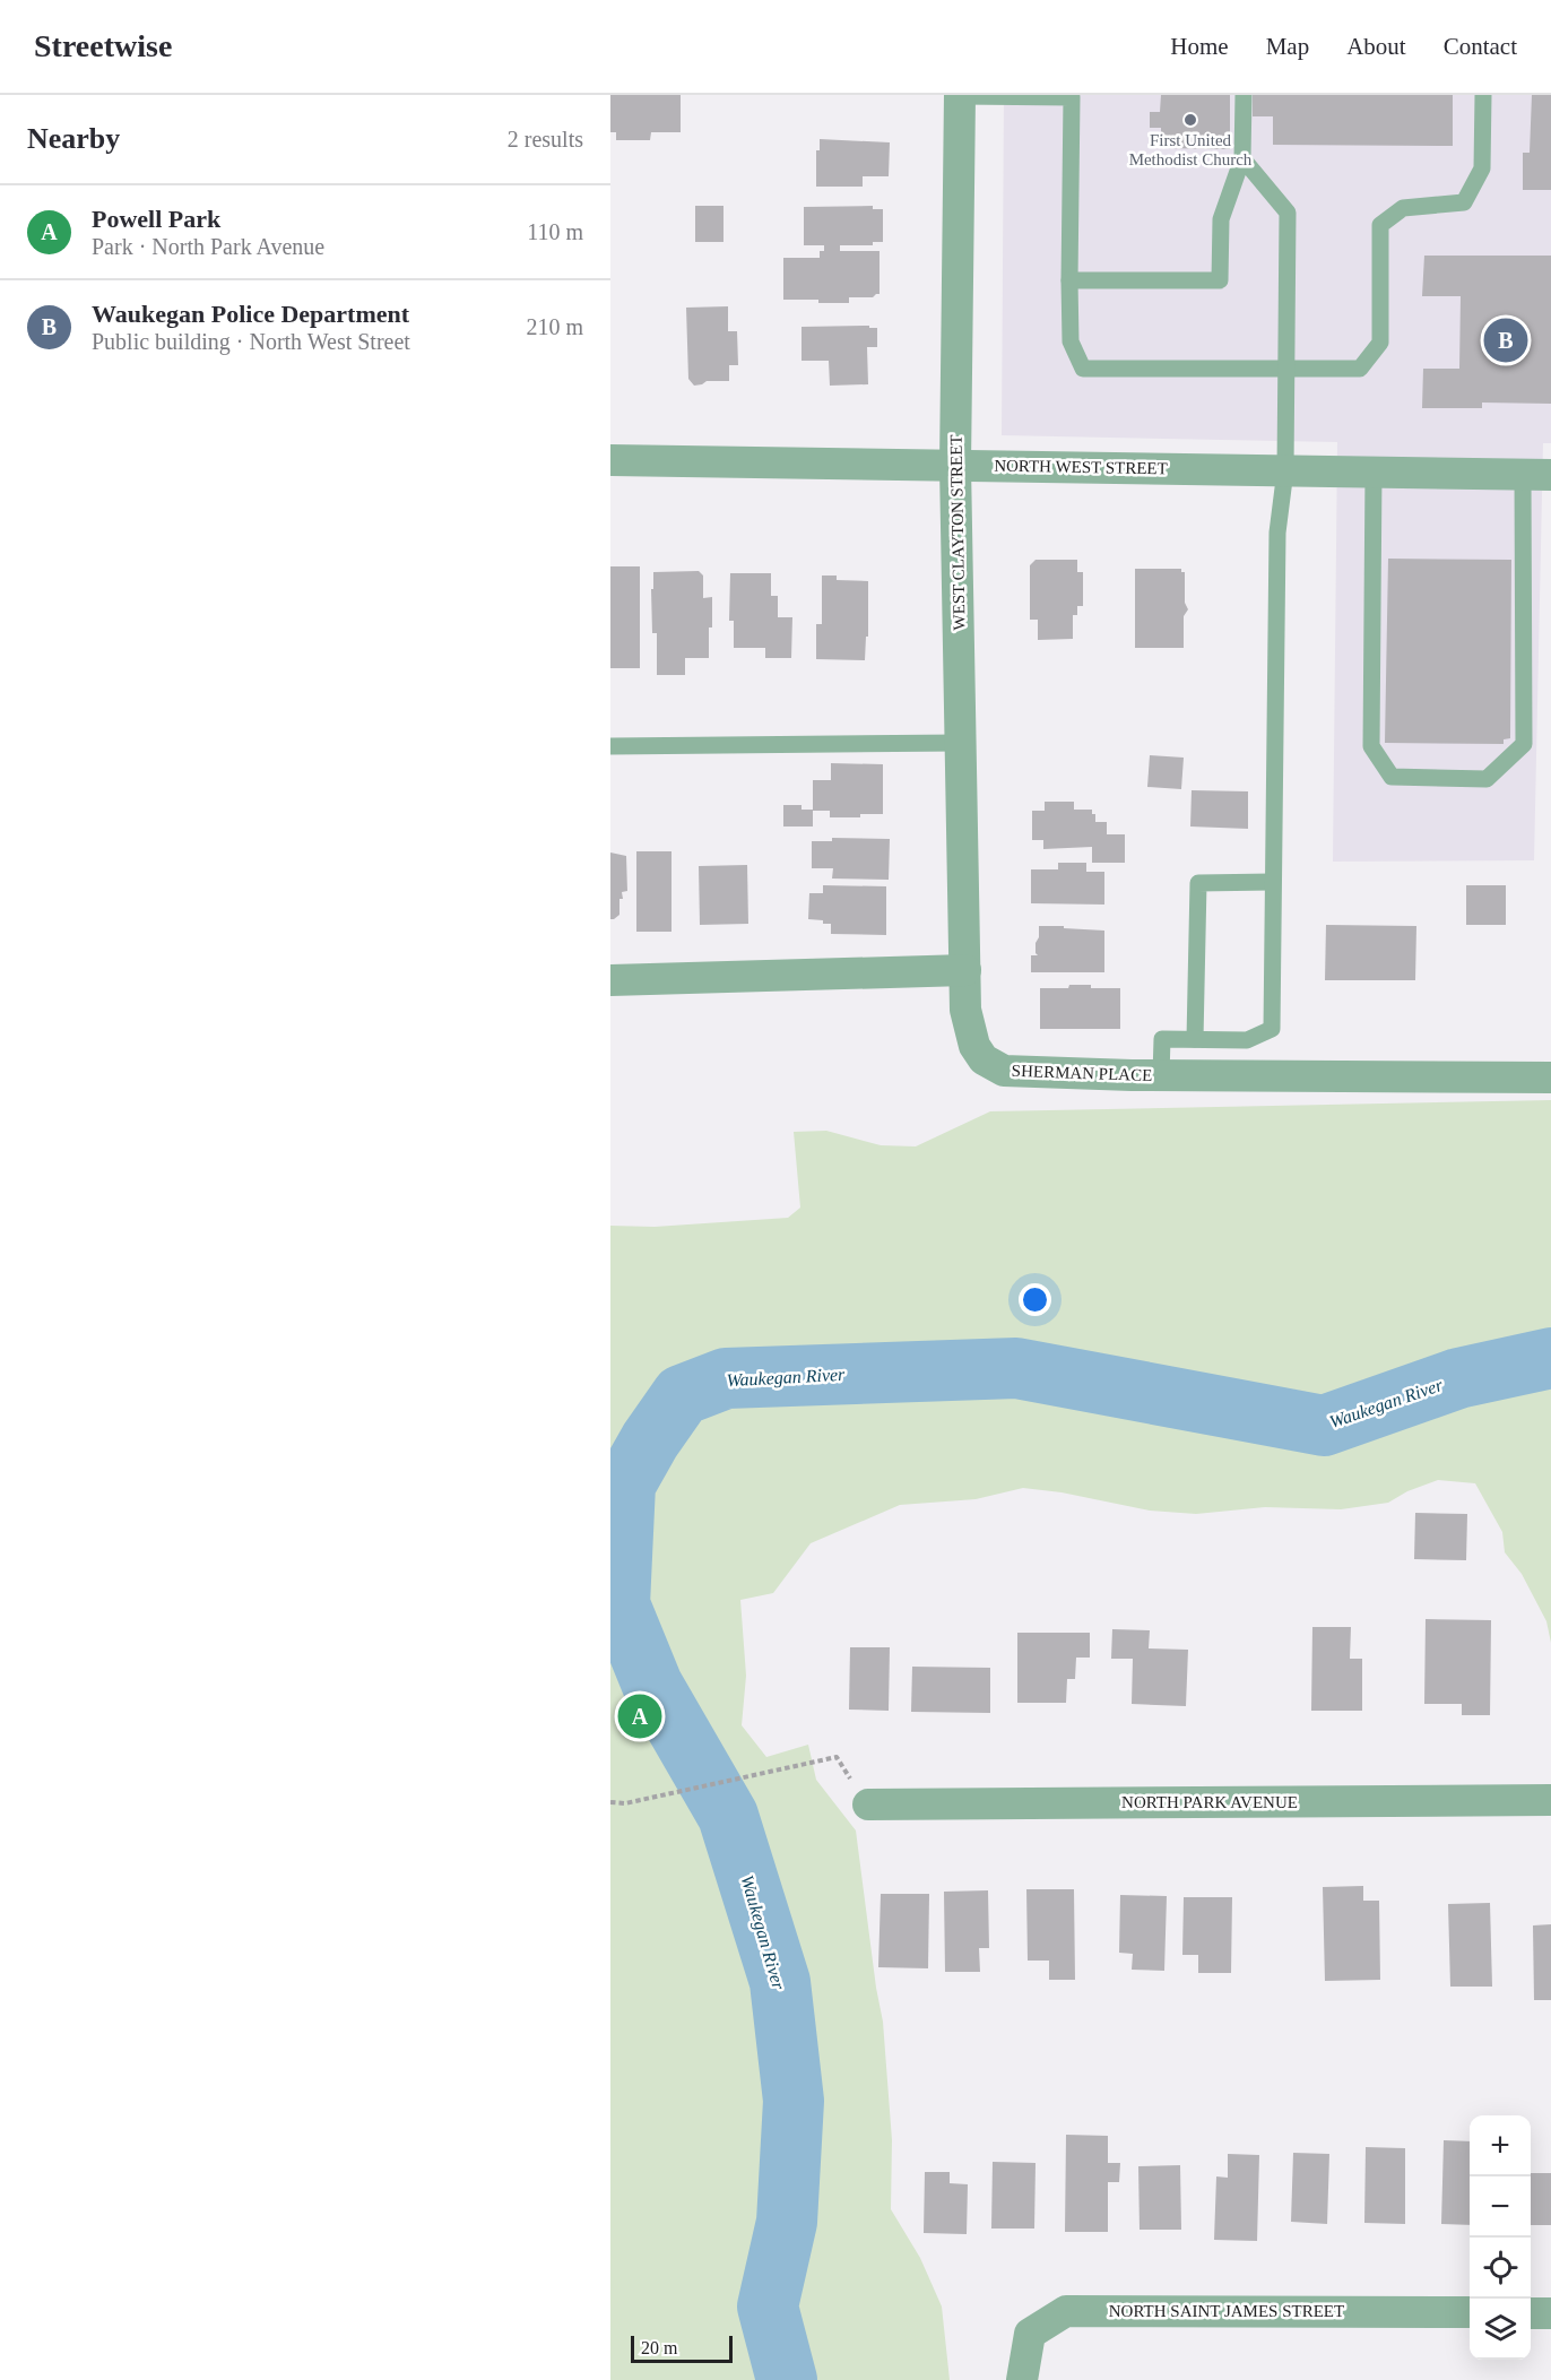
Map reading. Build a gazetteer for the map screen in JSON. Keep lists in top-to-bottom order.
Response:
{
  "streets": {
    "street": [
      "NORTH WEST STREET",
      "WEST CLAYTON STREET",
      "SHERMAN PLACE",
      "NORTH PARK AVENUE",
      "NORTH SAINT JAMES STREET"
    ]
  },
  "crossings": [
    ["NORTH WEST STREET", "WEST CLAYTON STREET"],
    ["WEST CLAYTON STREET", "SHERMAN PLACE"]
  ],
  "water": ["Waukegan River"],
  "places": ["First United Methodist Church"],
  "scale_bar": "20 m",
  "page": {
    "header": "Streetwise",
    "nav": [
      "Home",
      "Map",
      "About",
      "Contact"
    ],
    "heading": ["Nearby", "2 results"],
    "list": [
      {
        "mark": "A",
        "name": "Powell Park",
        "note": "Park · North Park Avenue",
        "value": "110 m"
      },
      {
        "mark": "B",
        "name": "Waukegan Police Department",
        "note": "Public building · North West Street",
        "value": "210 m"
      }
    ],
    "pins": ["B", "A"],
    "map_buttons": ["+", "−"],
    "scale": "20 m"
  }
}
